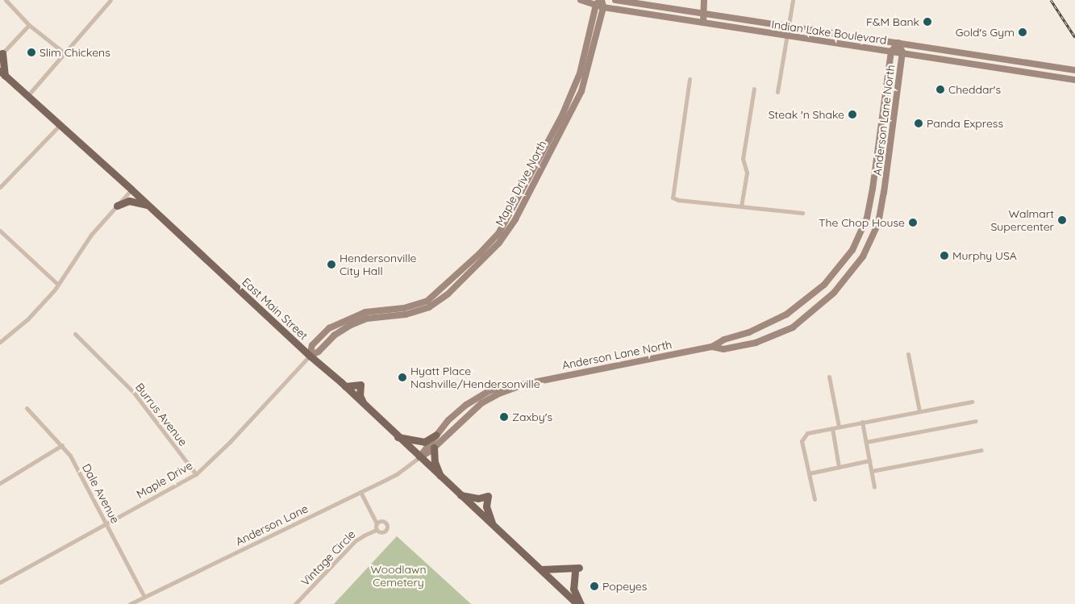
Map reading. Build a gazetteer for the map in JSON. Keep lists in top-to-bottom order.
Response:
{
  "streets": {
    "main road": ["East Main Street"],
    "street": [
      "Indian Lake Boulevard",
      "Anderson Lane North",
      "Maple Drive North",
      "Burrus Avenue",
      "Maple Drive",
      "Dale Avenue",
      "Anderson Lane",
      "Vintage Circle"
    ]
  },
  "crossings": [
    ["Indian Lake Boulevard", "Anderson Lane North"],
    ["Indian Lake Boulevard", "Maple Drive North"],
    ["Anderson Lane North", "East Main Street"],
    ["Anderson Lane North", "Anderson Lane"],
    ["Maple Drive North", "East Main Street"],
    ["Maple Drive North", "Maple Drive"],
    ["East Main Street", "Maple Drive"],
    ["East Main Street", "Anderson Lane"],
    ["Burrus Avenue", "Maple Drive"],
    ["Maple Drive", "Dale Avenue"],
    ["Dale Avenue", "Anderson Lane"]
  ],
  "parks": ["Woodlawn Cemetery"],
  "places": [
    "F&M Bank",
    "Gold's Gym",
    "Slim Chickens",
    "Cheddar's",
    "Steak 'n Shake",
    "Panda Express",
    "Walmart Supercenter",
    "The Chop House",
    "Murphy USA",
    "Hendersonville City Hall",
    "Hyatt Place Nashville/Hendersonville",
    "Zaxby's",
    "Popeyes"
  ]
}
